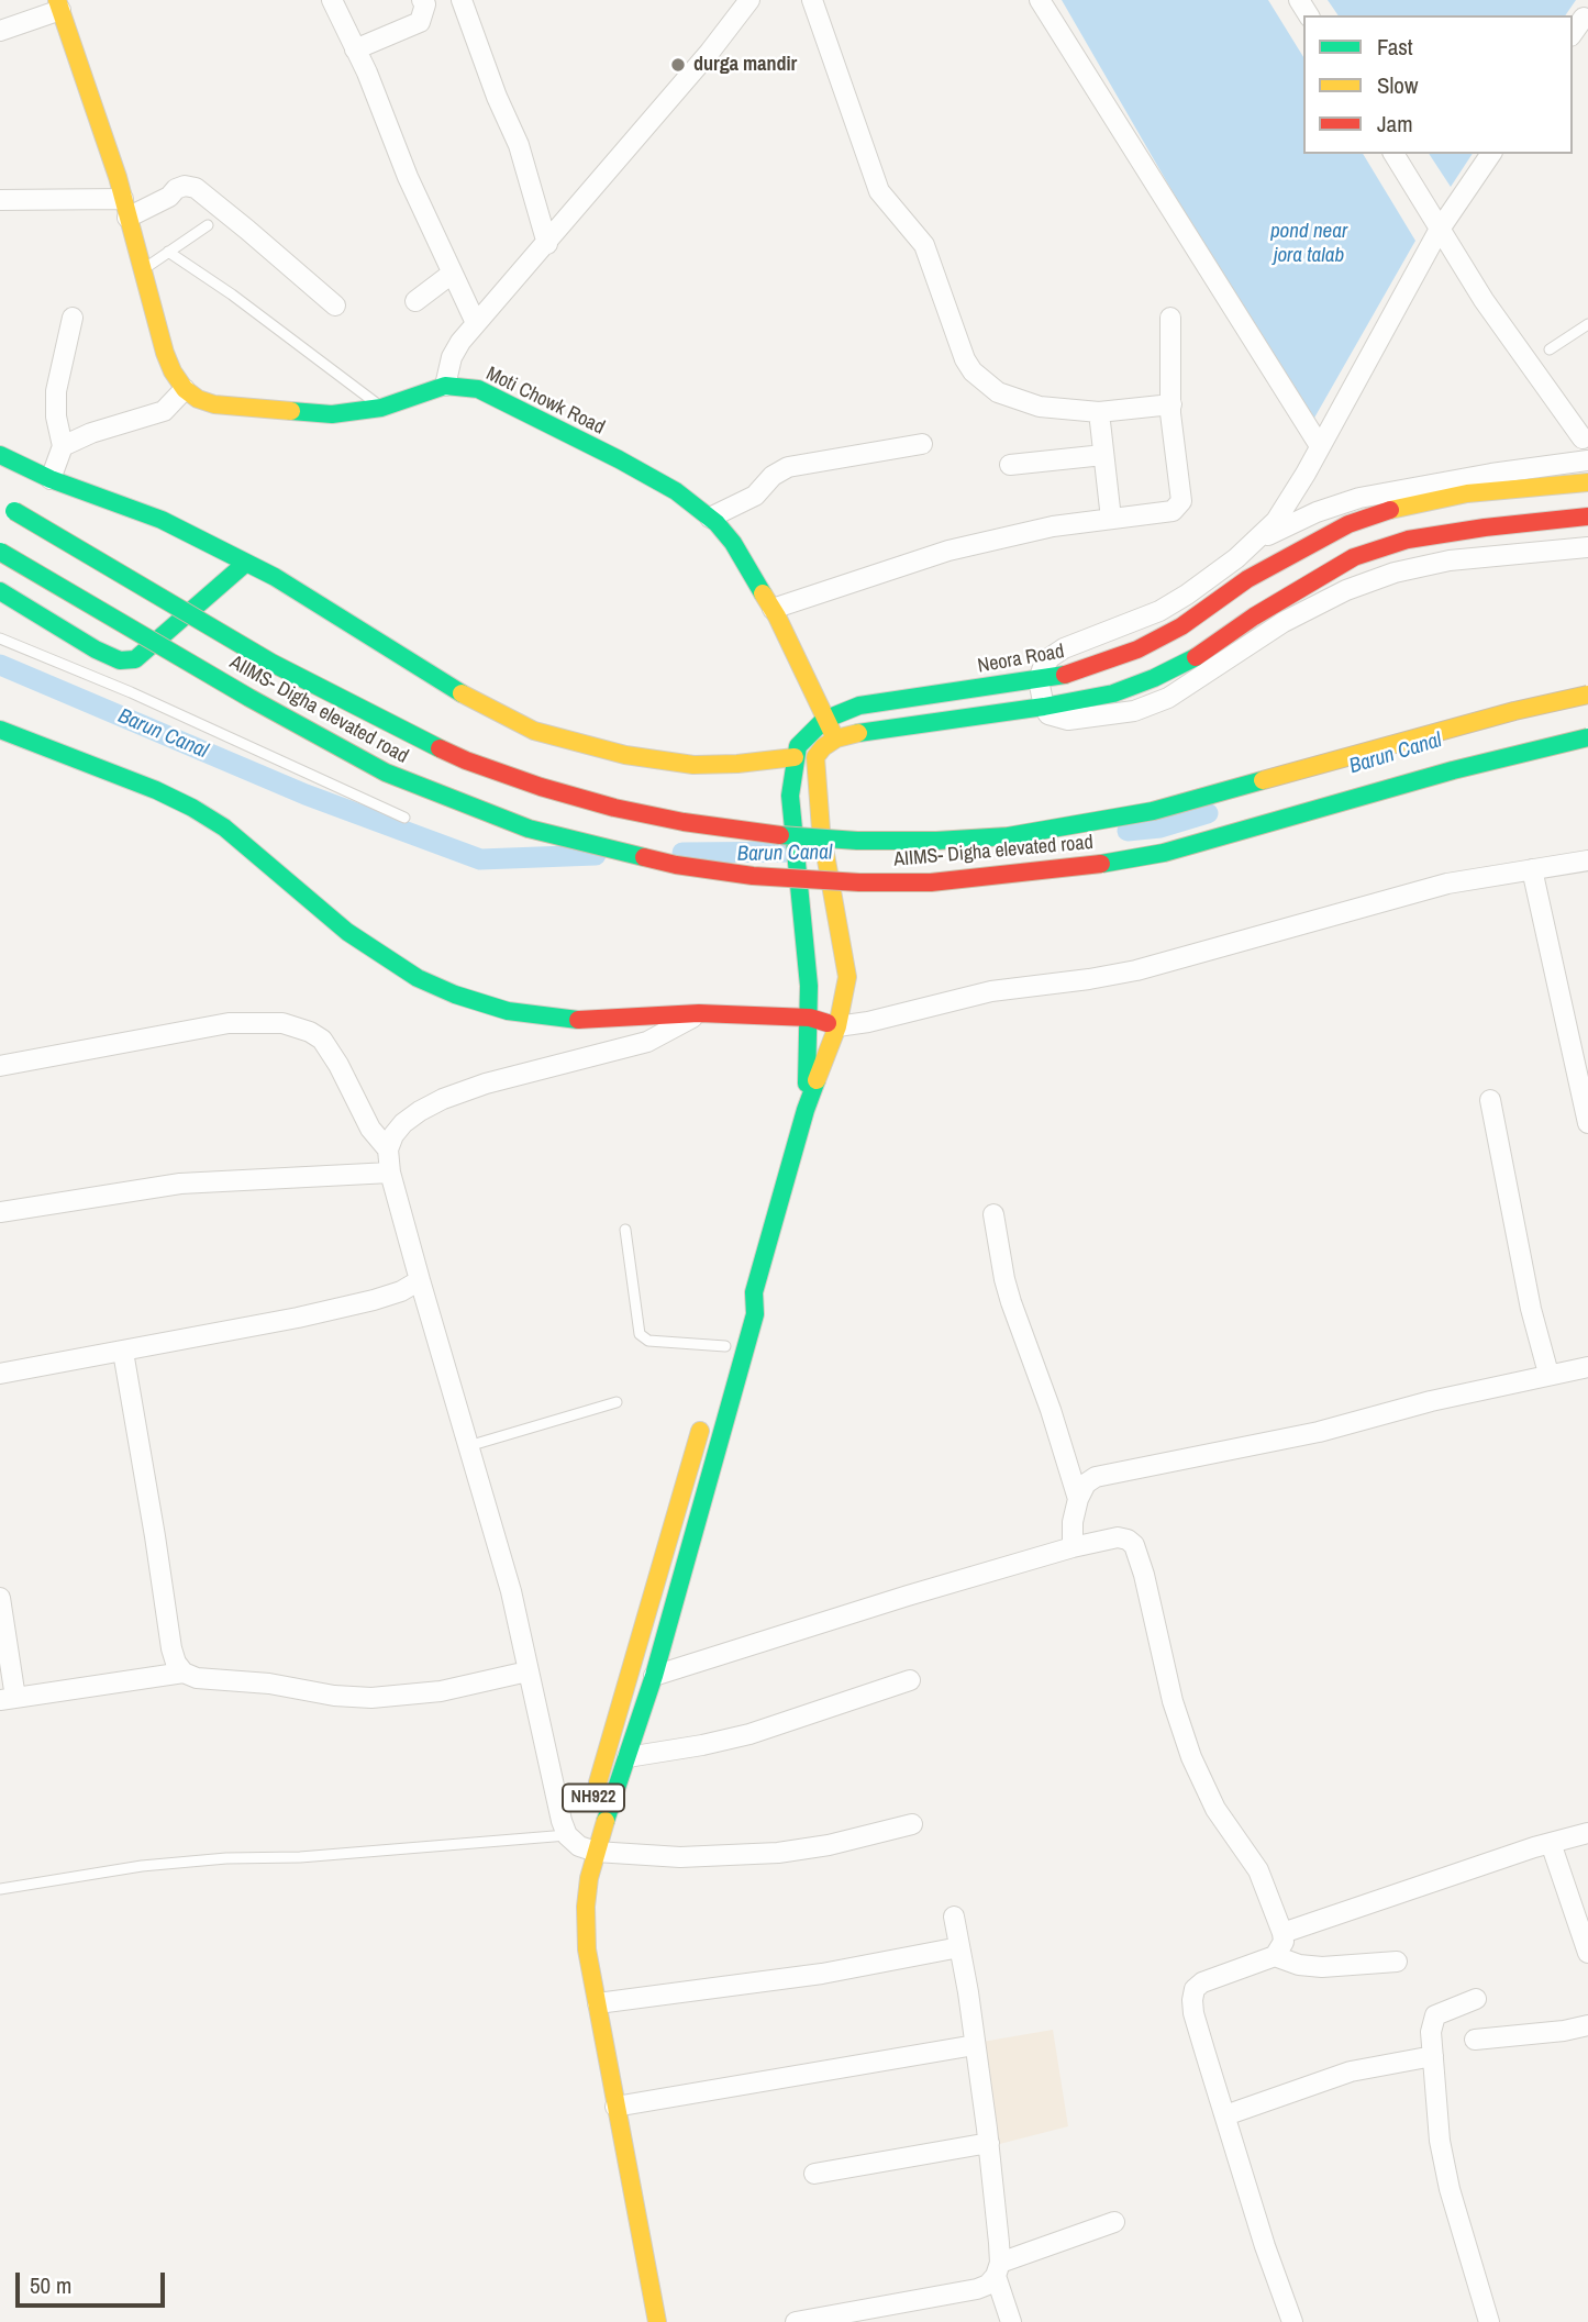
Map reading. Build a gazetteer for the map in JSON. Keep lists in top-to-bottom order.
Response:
{
  "streets": {
    "main road": [
      "Moti Chowk Road",
      "Neora Road",
      "AIIMS- Digha elevated road",
      "NH922"
    ]
  },
  "crossings": [
    ["Moti Chowk Road", "Neora Road"]
  ],
  "water": ["pond near jora talab", "Barun Canal"],
  "places": ["durga mandir"],
  "legend": ["Fast", "Slow", "Jam"],
  "scale_bar": "50 m"
}
